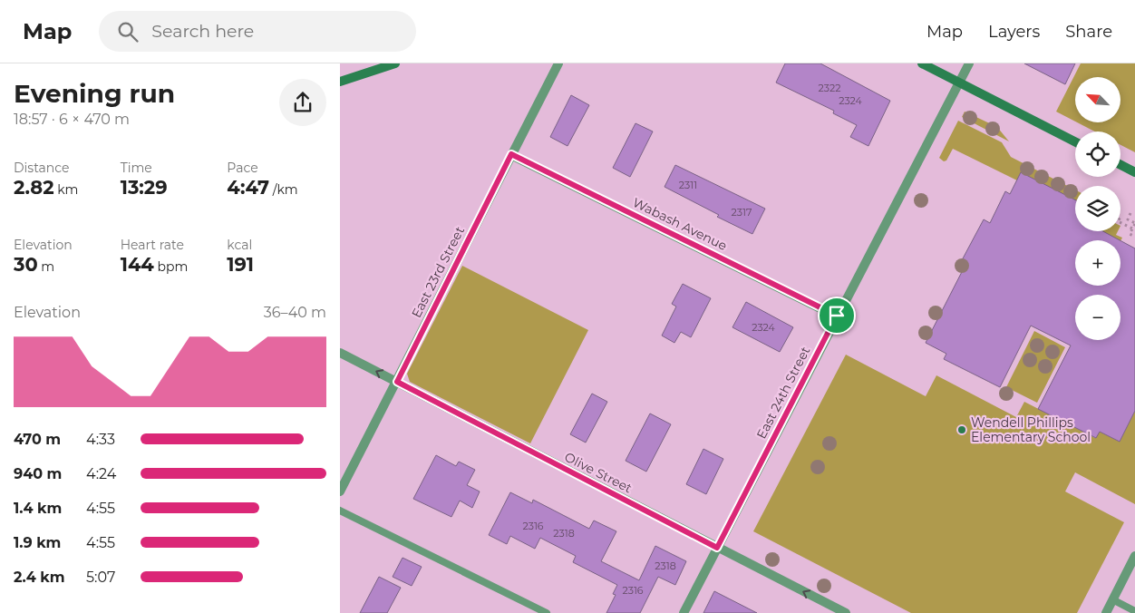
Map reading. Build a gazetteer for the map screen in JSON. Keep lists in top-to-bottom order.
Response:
{
  "streets": {
    "street": [
      "Wabash Avenue",
      "East 23rd Street",
      "East 24th Street",
      "Olive Street"
    ]
  },
  "crossings": [
    ["Wabash Avenue", "East 23rd Street"],
    ["Wabash Avenue", "East 24th Street"],
    ["East 23rd Street", "Olive Street"],
    ["East 24th Street", "Olive Street"]
  ],
  "one_way": ["Olive Street"],
  "places": ["Wendell Phillips Elementary School"],
  "house_numbers": [
    "2322",
    "2324",
    "2311",
    "2317",
    "2324",
    "2316",
    "2318",
    "2318",
    "2316"
  ],
  "north": "top left",
  "page": {
    "header": "Map",
    "search": "Search here",
    "nav": ["Map", "Layers", "Share"],
    "heading": ["Evening run", "18:57 · 6 × 470 m"],
    "map_buttons": ["+", "−"],
    "stats": [
      ["Distance", "2.82 km"],
      ["Time", "13:29"],
      ["Pace", "4:47 /km"],
      ["Elevation", "30 m"],
      ["Heart rate", "144 bpm"],
      ["kcal", "191"]
    ],
    "chart": ["Elevation", "36–40 m"],
    "list": [
      {
        "name": "470 m",
        "note": "4:33"
      },
      {
        "name": "940 m",
        "note": "4:24"
      },
      {
        "name": "1.4 km",
        "note": "4:55"
      },
      {
        "name": "1.9 km",
        "note": "4:55"
      },
      {
        "name": "2.4 km",
        "note": "5:07"
      }
    ]
  }
}
